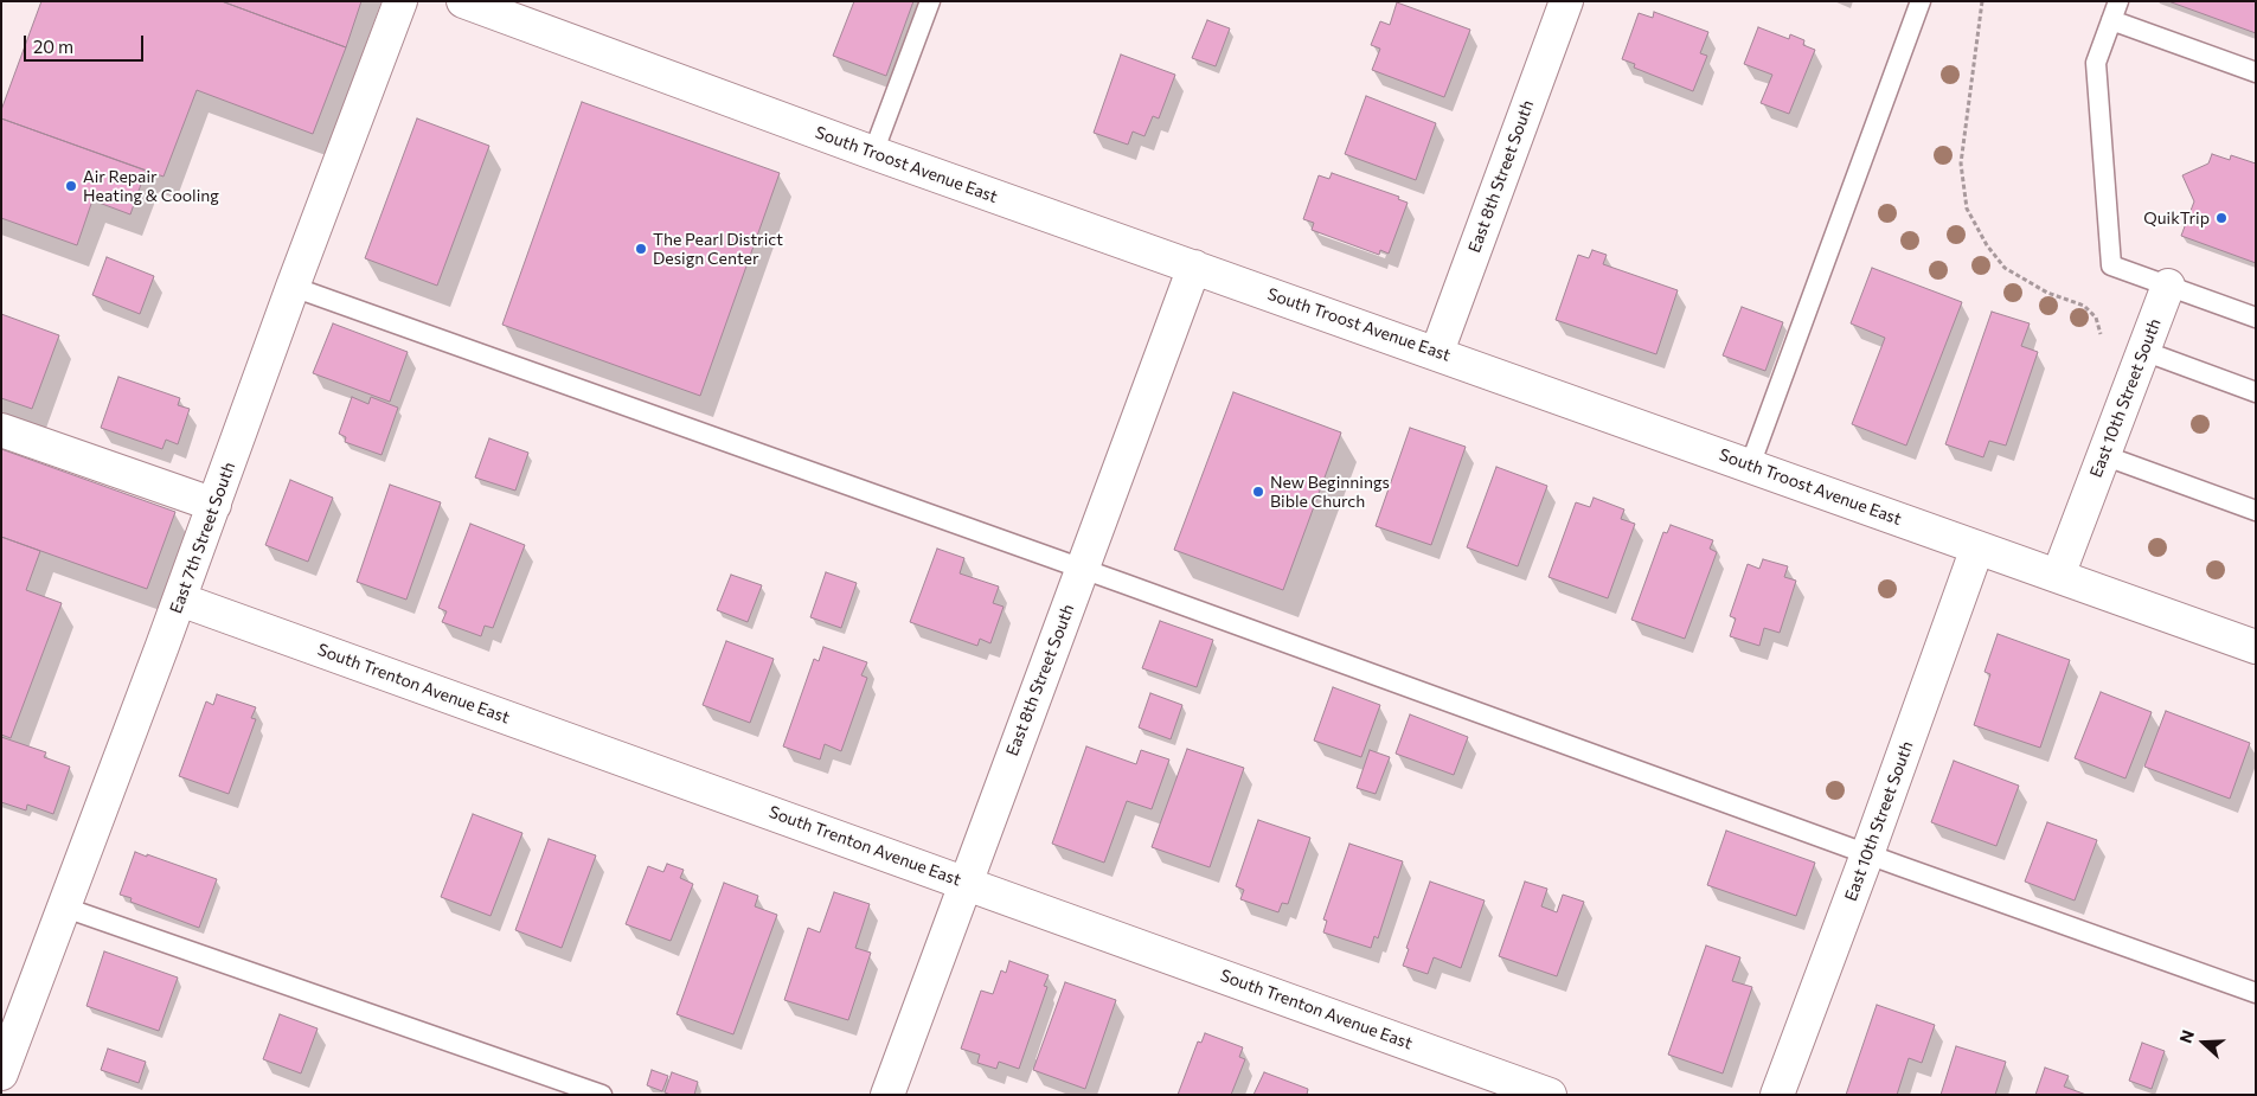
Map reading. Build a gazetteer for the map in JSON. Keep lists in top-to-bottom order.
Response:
{
  "streets": {
    "street": [
      "South Troost Avenue East",
      "East 8th Street South",
      "East 10th Street South",
      "East 7th Street South",
      "South Trenton Avenue East"
    ]
  },
  "crossings": [
    ["South Troost Avenue East", "East 8th Street South"],
    ["South Troost Avenue East", "East 10th Street South"],
    ["East 8th Street South", "South Trenton Avenue East"],
    ["East 7th Street South", "South Trenton Avenue East"]
  ],
  "places": [
    "Air Repair Heating & Cooling",
    "QuikTrip",
    "The Pearl District Design Center",
    "New Beginnings Bible Church"
  ],
  "scale_bar": "20 m",
  "north": "left"
}
